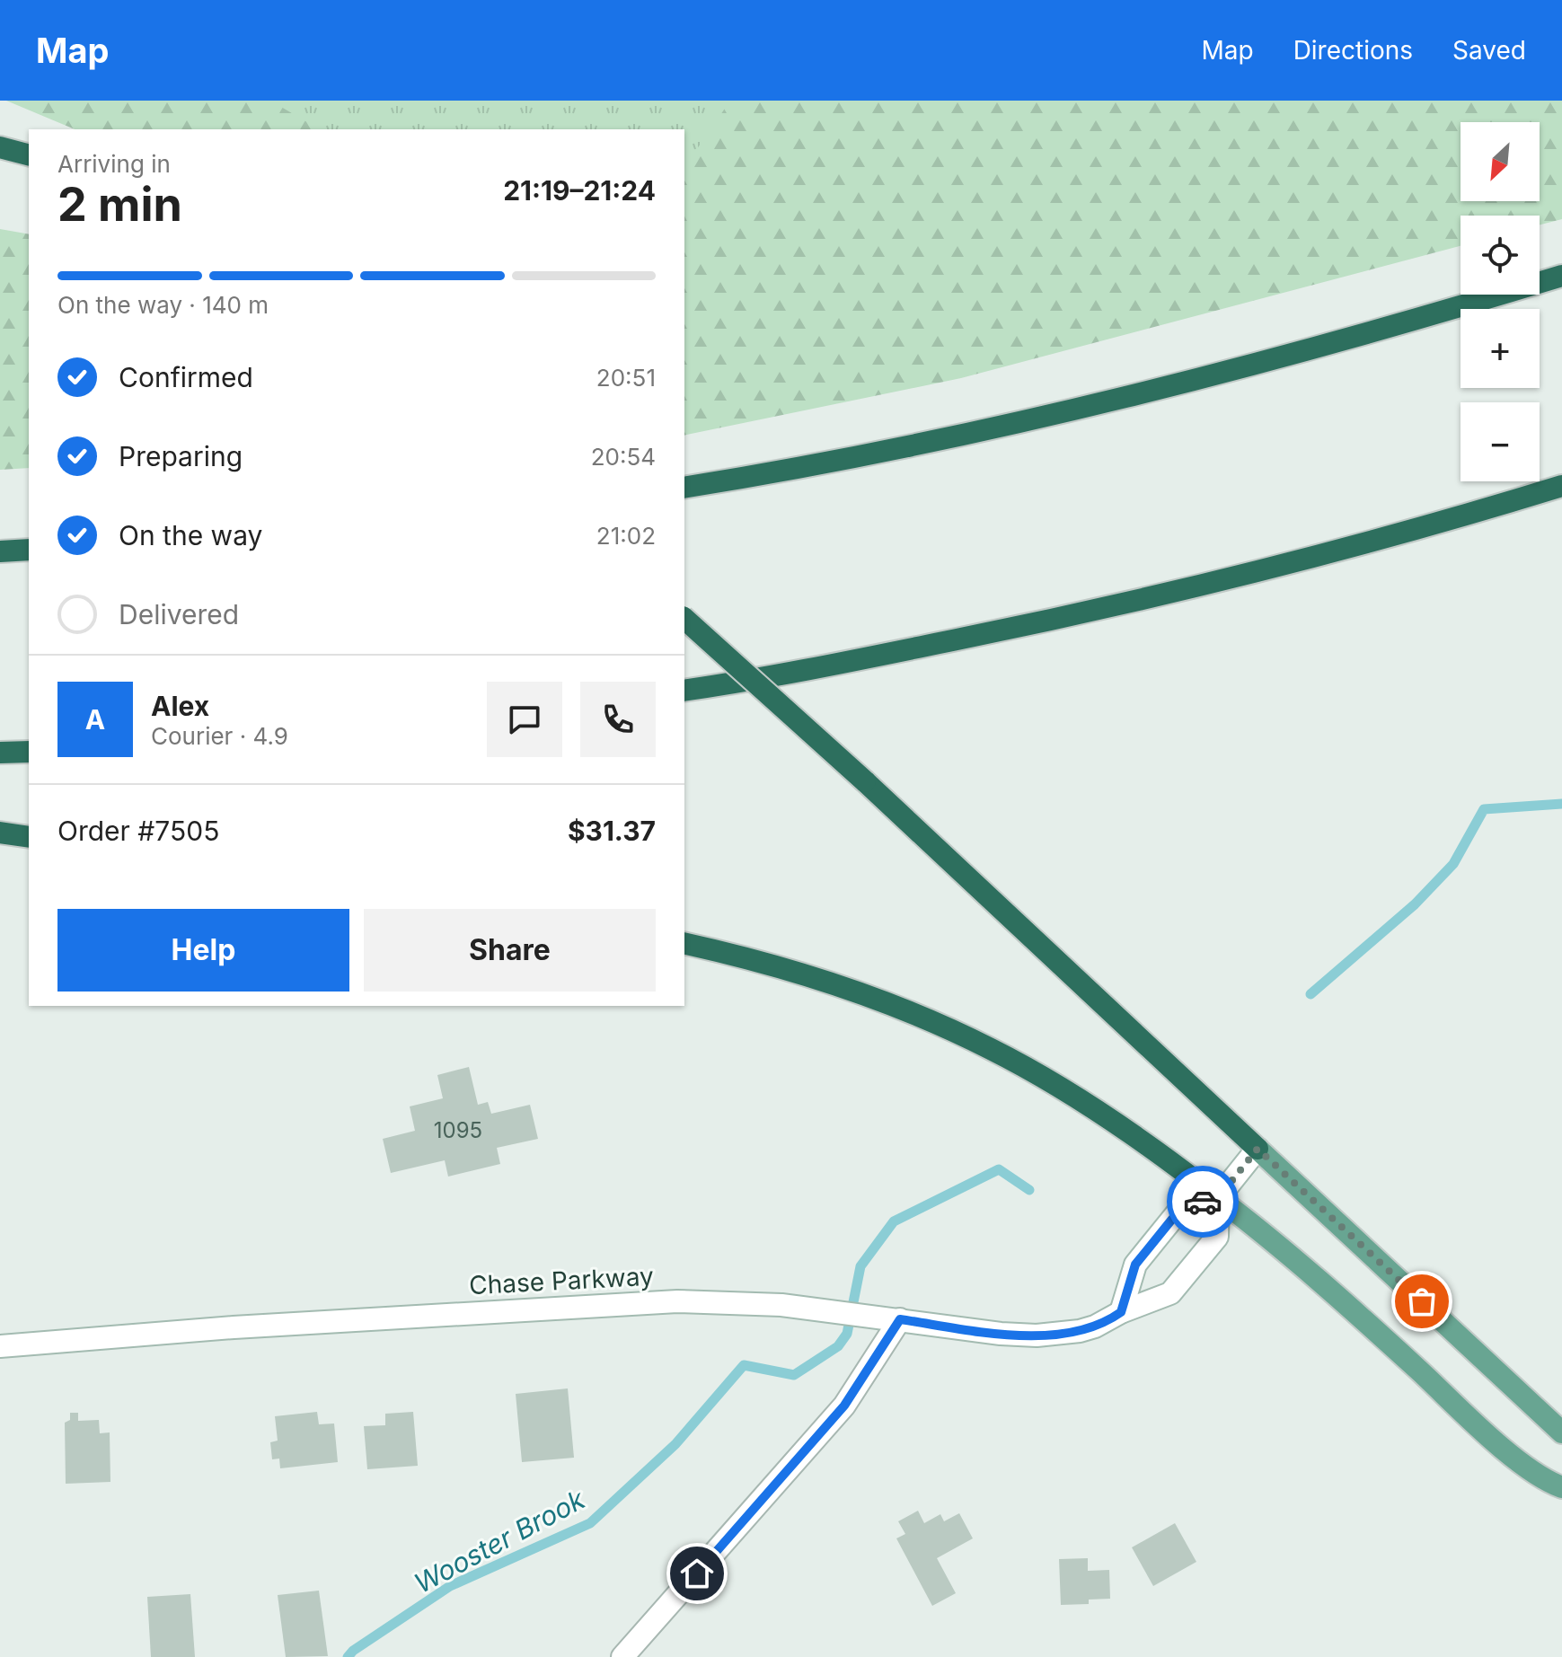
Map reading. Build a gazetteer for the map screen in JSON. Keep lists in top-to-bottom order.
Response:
{
  "streets": {
    "main road": ["Chase Parkway"]
  },
  "water": ["Wooster Brook"],
  "house_numbers": ["1095"],
  "north": "bottom left",
  "page": {
    "header": "Map",
    "nav": ["Map", "Directions", "Saved"],
    "map_buttons": ["+", "−"],
    "heading": ["2 min", "Arriving in", "21:19–21:24"],
    "panel": [
      "Alex",
      "Courier · 4.9",
      "Order #7505",
      "$31.37"
    ],
    "bar": "On the way · 140 m",
    "list": [
      ["Confirmed", "20:51"],
      ["Preparing", "20:54"],
      ["On the way", "21:02"],
      "Delivered"
    ],
    "round": "A",
    "buttons": ["Help", "Share"]
  }
}
